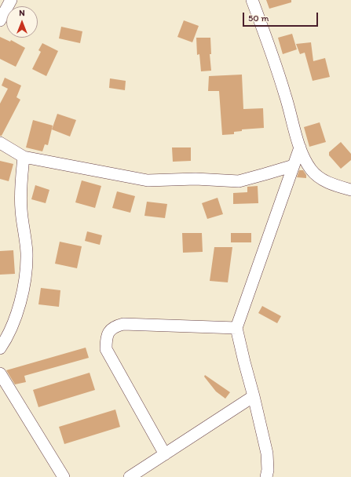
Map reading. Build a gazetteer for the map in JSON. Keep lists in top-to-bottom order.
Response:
{
  "scale_bar": "50 m",
  "north": "top"
}
